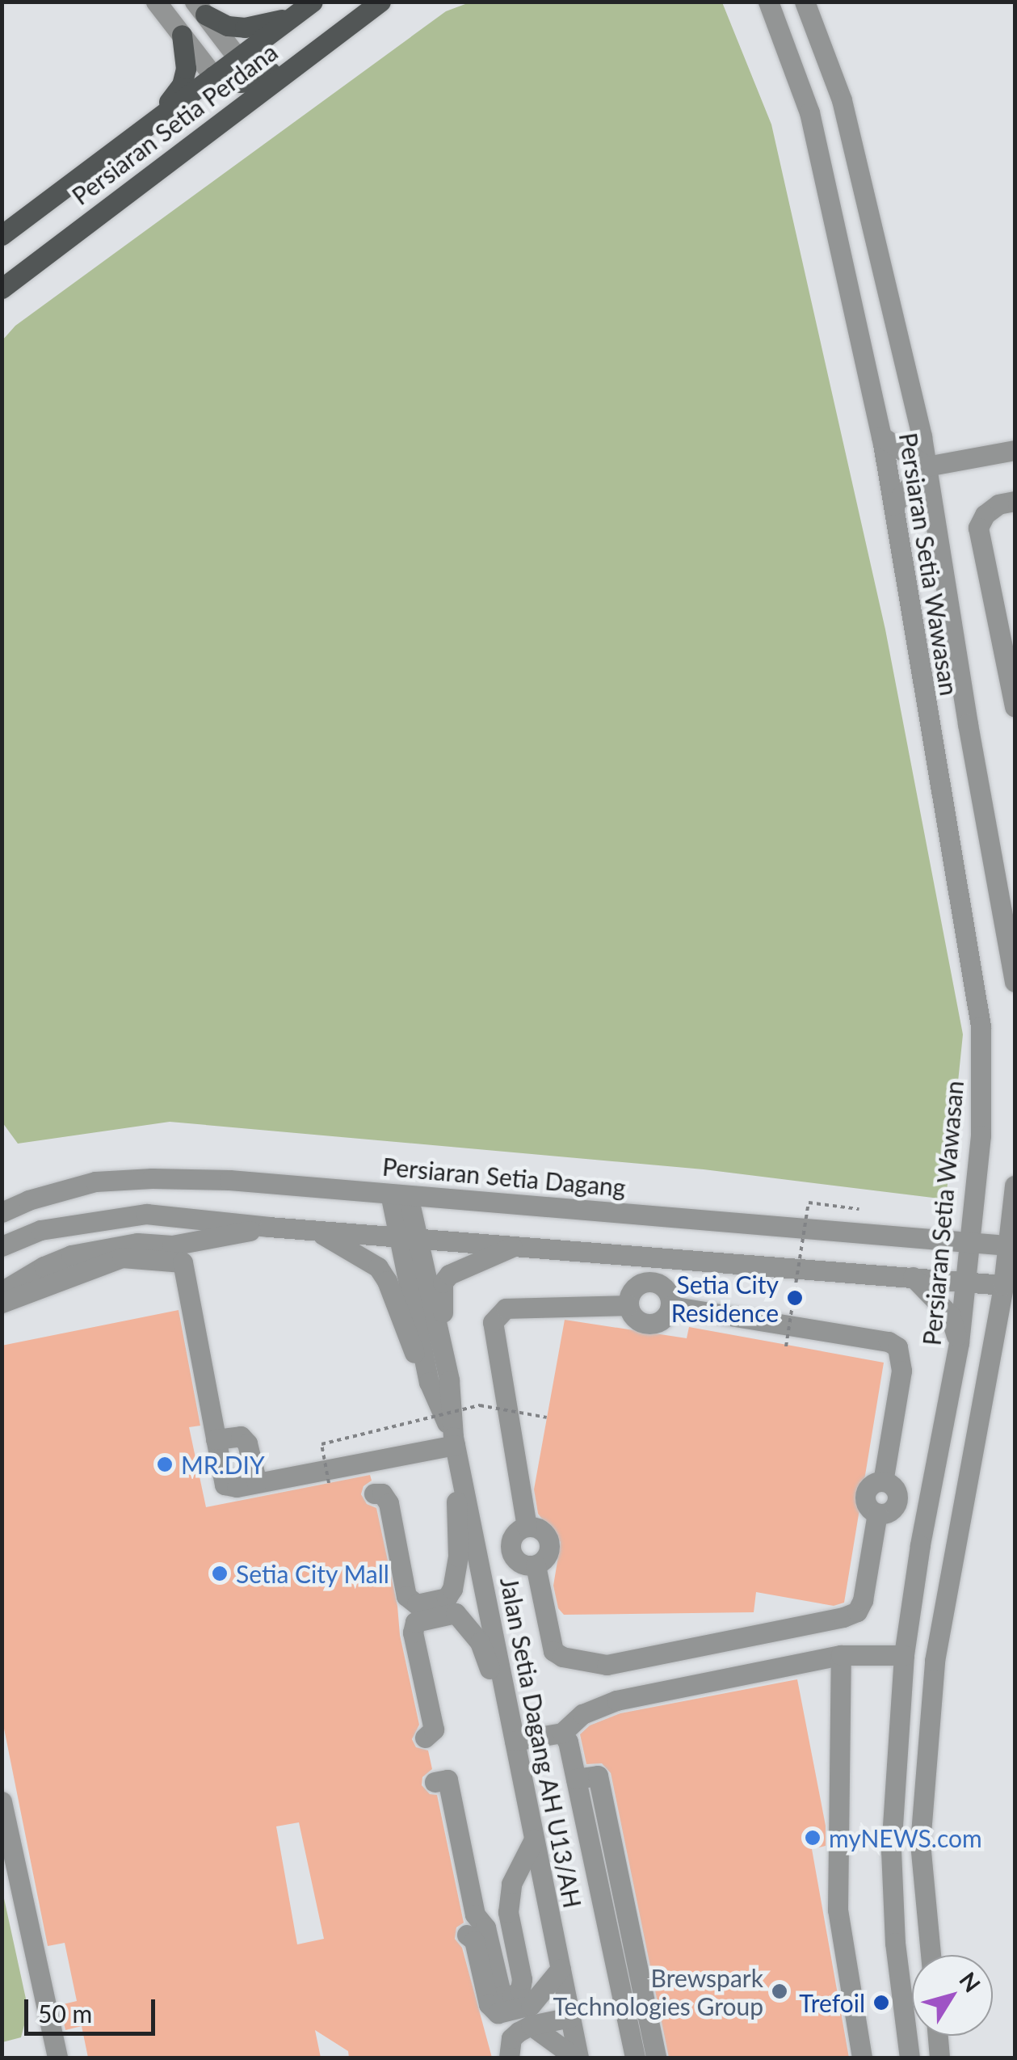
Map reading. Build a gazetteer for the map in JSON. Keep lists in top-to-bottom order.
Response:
{
  "streets": {
    "main road": ["Persiaran Setia Perdana"],
    "street": ["Persiaran Setia Wawasan", "Persiaran Setia Dagang", "Jalan Setia Dagang AH U13/AH"]
  },
  "crossings": [
    ["Persiaran Setia Wawasan", "Persiaran Setia Dagang"],
    ["Persiaran Setia Dagang", "Jalan Setia Dagang AH U13/AH"]
  ],
  "places": [
    "Setia City Residence",
    "MR.DIY",
    "Setia City Mall",
    "myNEWS.com",
    "Brewspark Technologies Group",
    "Trefoil"
  ],
  "scale_bar": "50 m",
  "north": "top right"
}
